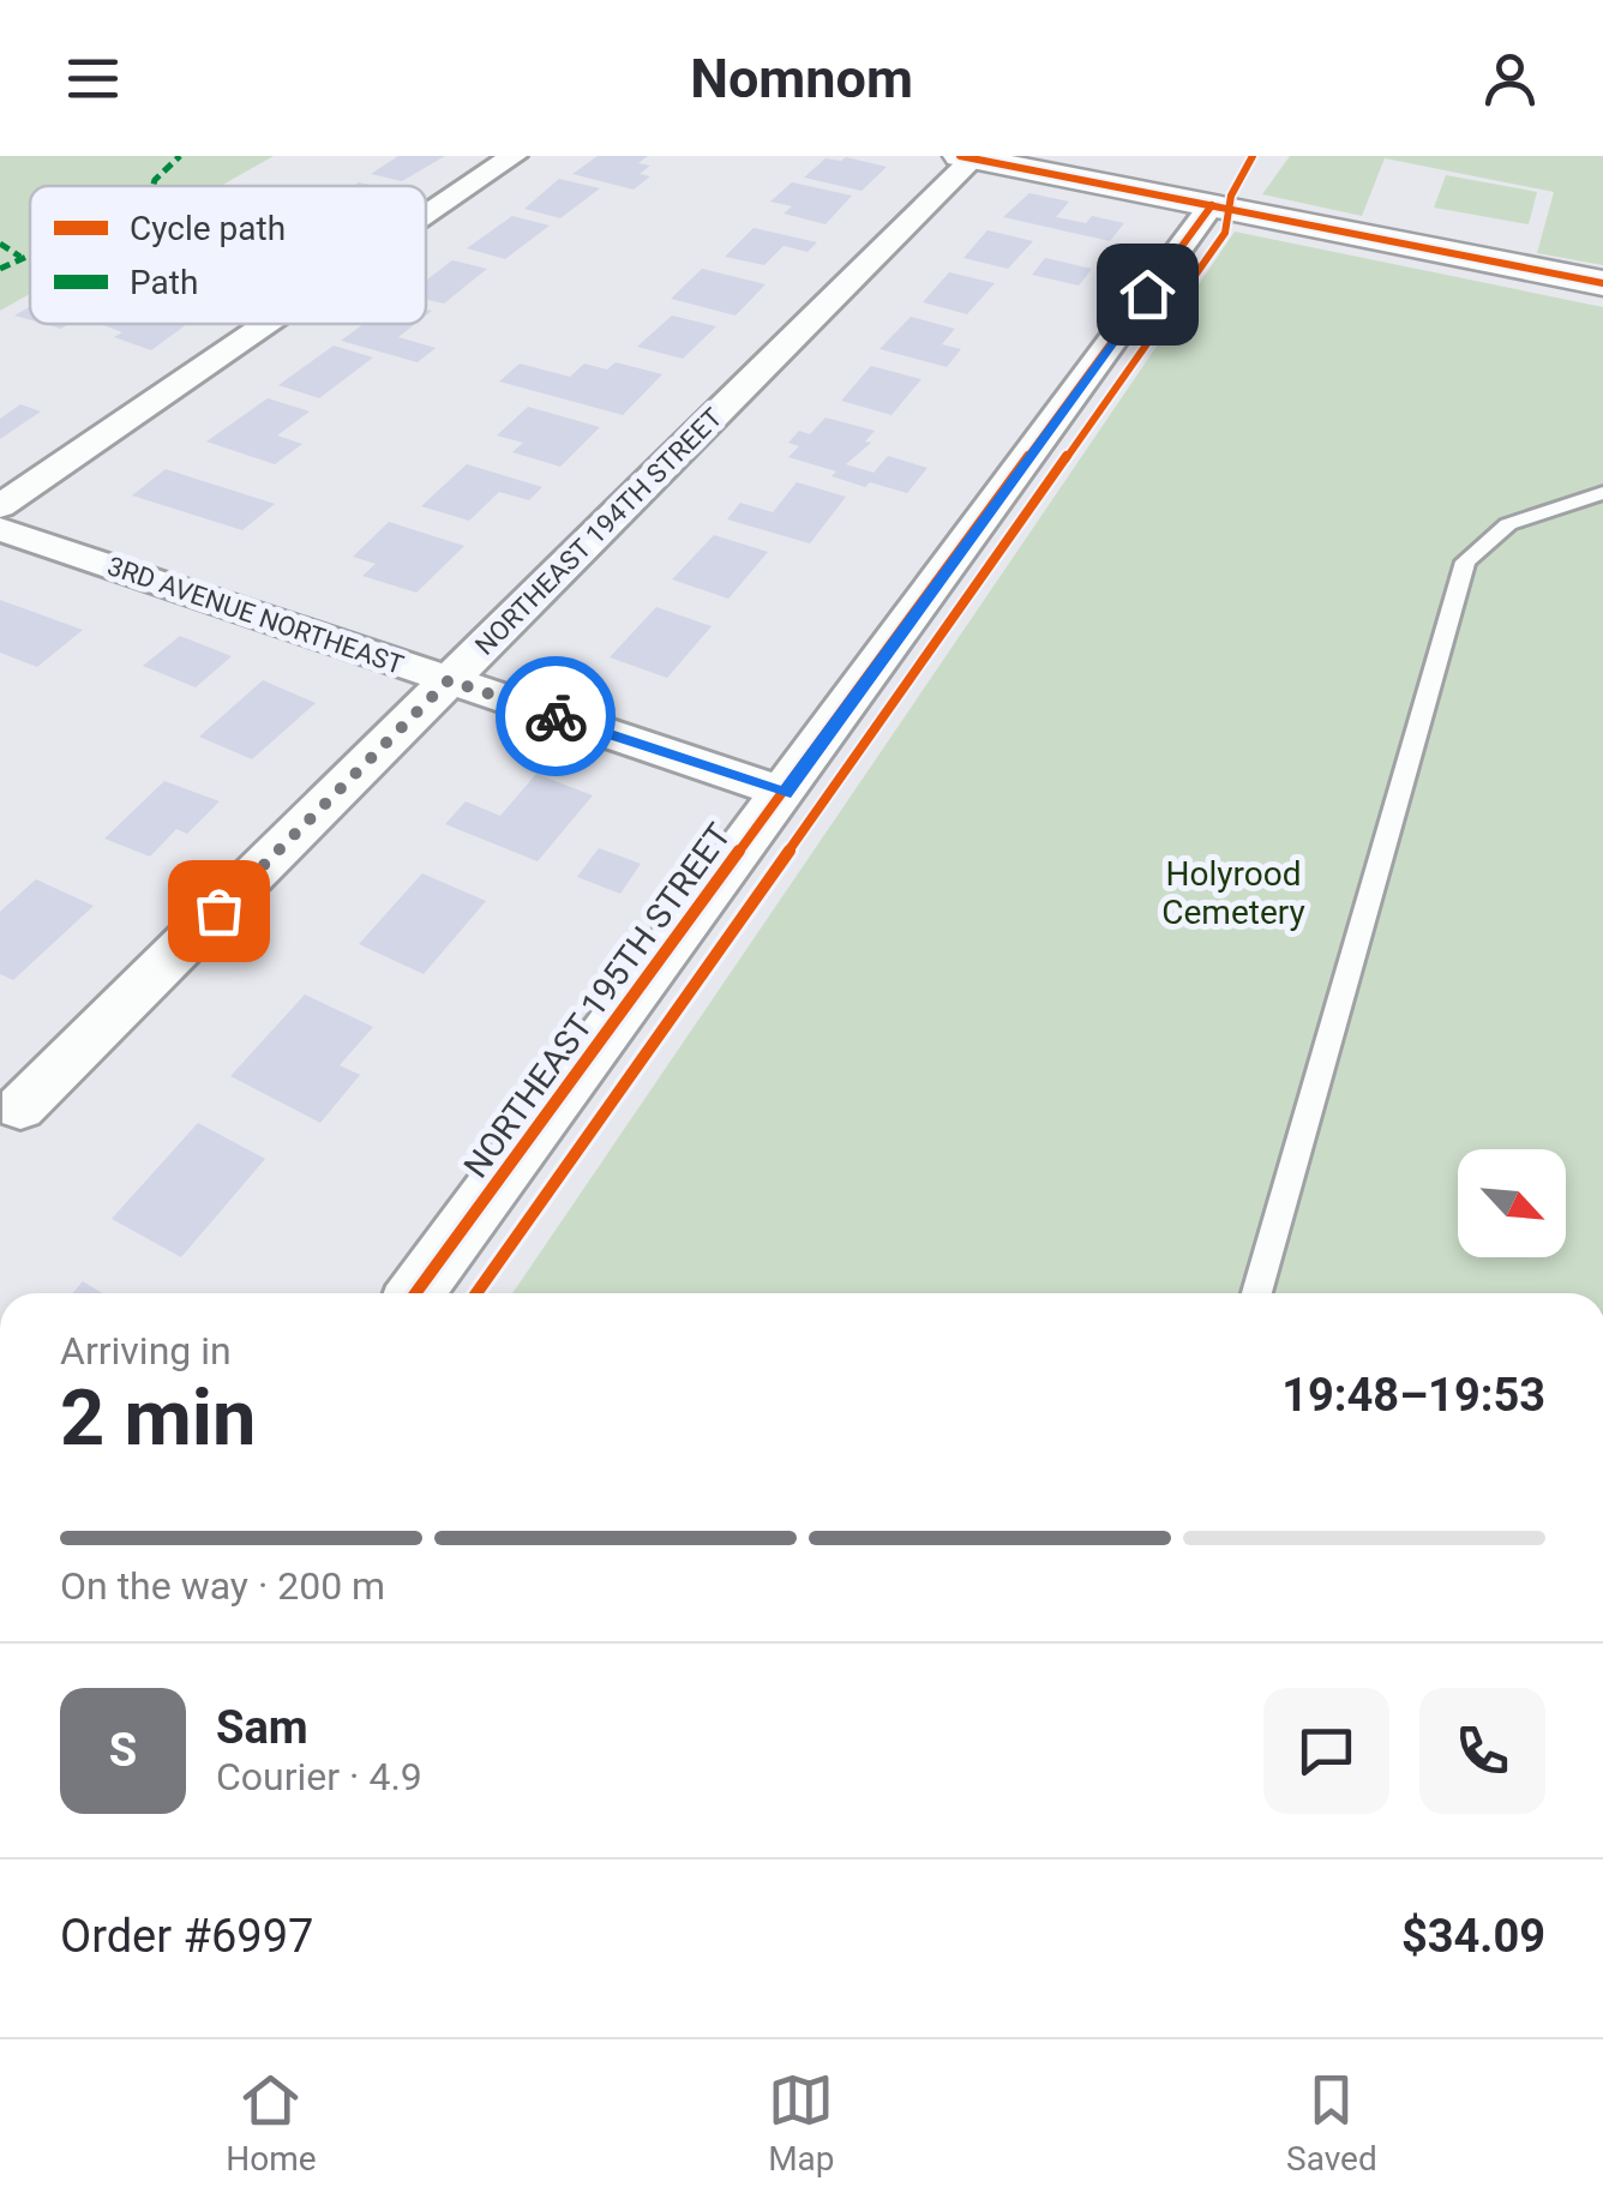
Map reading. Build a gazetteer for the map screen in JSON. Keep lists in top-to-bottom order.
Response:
{
  "streets": {
    "street": ["NORTHEAST 194TH STREET", "3RD AVENUE NORTHEAST", "NORTHEAST 195TH STREET"]
  },
  "crossings": [
    ["NORTHEAST 194TH STREET", "3RD AVENUE NORTHEAST"],
    ["3RD AVENUE NORTHEAST", "NORTHEAST 195TH STREET"]
  ],
  "parks": ["Holyrood Cemetery"],
  "legend": ["Cycle path", "Path"],
  "north": "bottom right",
  "page": {
    "header": "Nomnom",
    "heading": ["2 min", "Arriving in", "19:48–19:53"],
    "panel": [
      "Sam",
      "Courier · 4.9",
      "Order #6997",
      "$34.09"
    ],
    "bar": "On the way · 200 m",
    "round": "S",
    "tabs": ["Home", "Map", "Saved"]
  }
}
